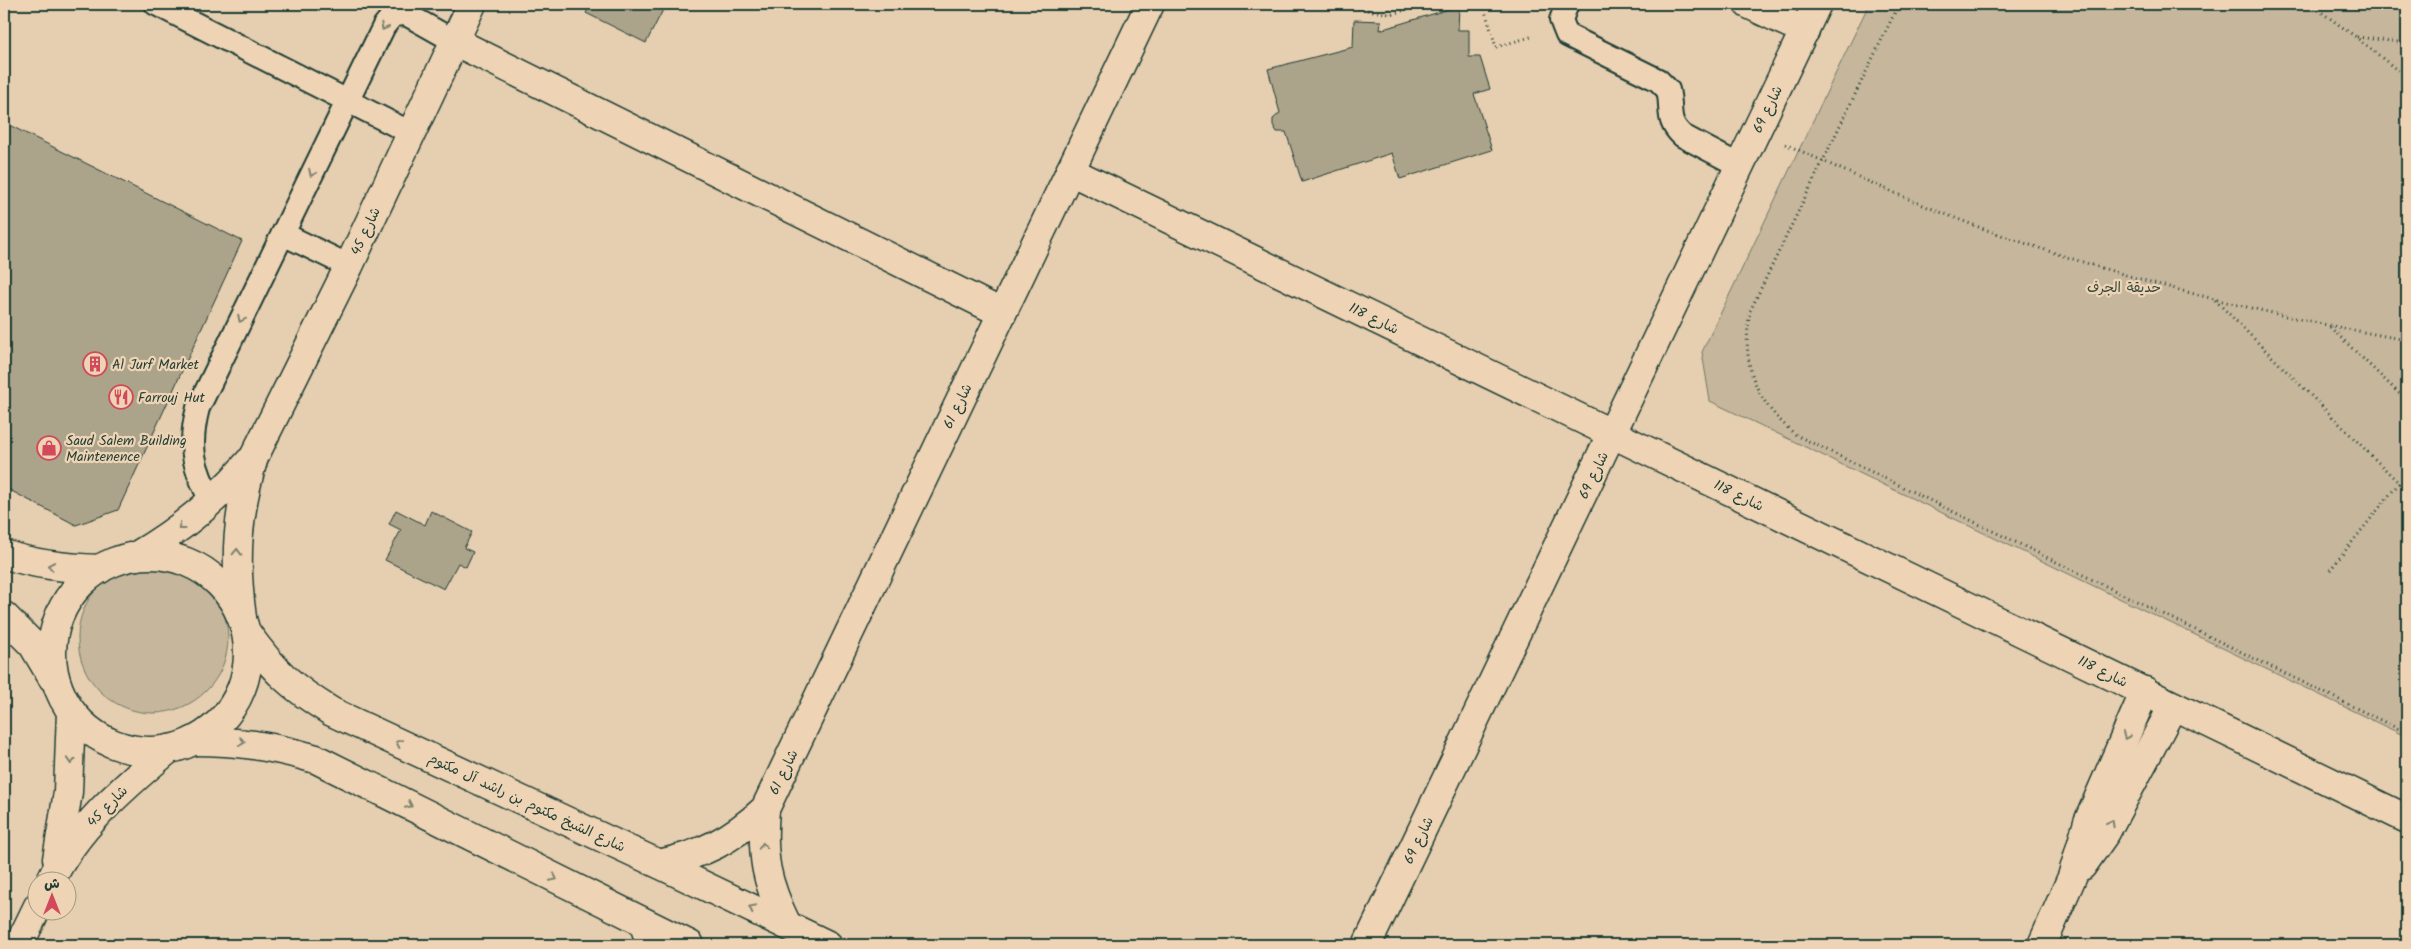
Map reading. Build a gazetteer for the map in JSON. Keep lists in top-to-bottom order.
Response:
{
  "streets": {
    "street": [
      "شارع 69",
      "شارع 45",
      "شارع 118",
      "شارع 61",
      "شارع الشيخ مكتوم بن راشد آل مكتوم"
    ]
  },
  "crossings": [
    ["شارع 69", "شارع 118"],
    ["شارع 45", "شارع الشيخ مكتوم بن راشد آل مكتوم"],
    ["شارع 118", "شارع 61"],
    ["شارع 61", "شارع الشيخ مكتوم بن راشد آل مكتوم"]
  ],
  "parks": ["حديقة الجرف"],
  "places": {
    "building": ["Al Jurf Market"],
    "restaurant": ["Farrouj Hut"],
    "shop": ["Saud Salem Building Maintenence"]
  },
  "north": "top"
}
